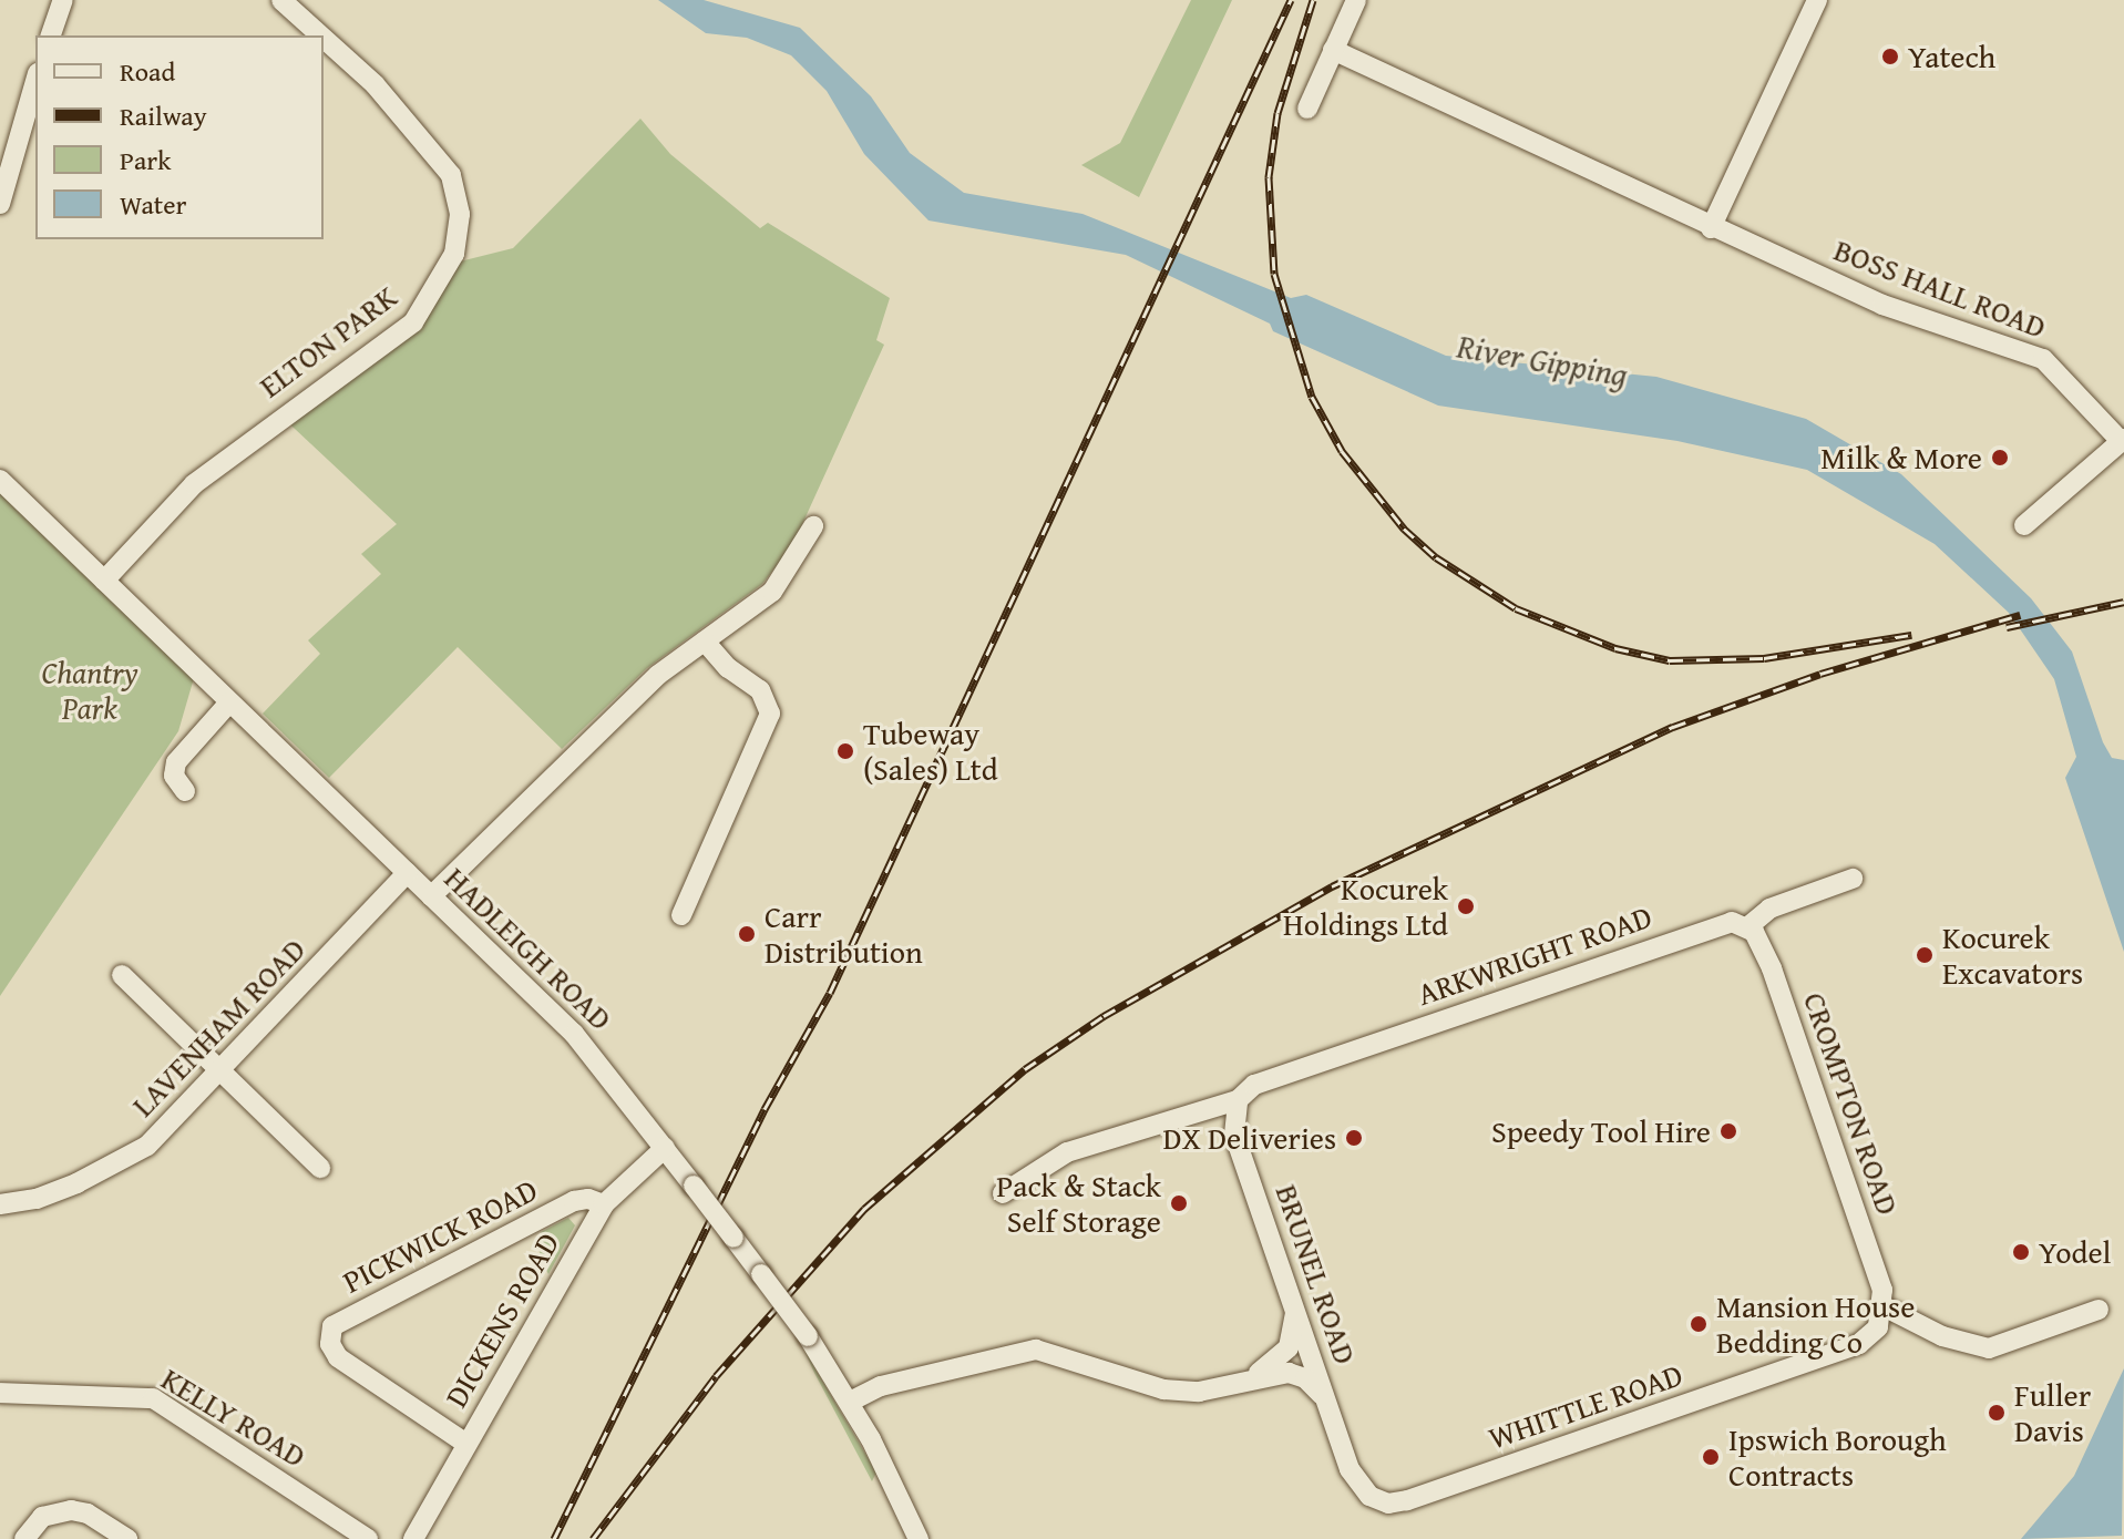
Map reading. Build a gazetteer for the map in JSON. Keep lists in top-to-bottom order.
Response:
{
  "streets": {
    "street": [
      "BOSS HALL ROAD",
      "ELTON PARK",
      "HADLEIGH ROAD",
      "ARKWRIGHT ROAD",
      "LAVENHAM ROAD",
      "CROMPTON ROAD",
      "PICKWICK ROAD",
      "BRUNEL ROAD",
      "DICKENS ROAD",
      "WHITTLE ROAD",
      "KELLY ROAD"
    ]
  },
  "crossings": [
    ["ELTON PARK", "HADLEIGH ROAD"],
    ["HADLEIGH ROAD", "LAVENHAM ROAD"],
    ["HADLEIGH ROAD", "DICKENS ROAD"],
    ["ARKWRIGHT ROAD", "CROMPTON ROAD"],
    ["ARKWRIGHT ROAD", "BRUNEL ROAD"],
    ["CROMPTON ROAD", "WHITTLE ROAD"],
    ["PICKWICK ROAD", "DICKENS ROAD"],
    ["BRUNEL ROAD", "WHITTLE ROAD"]
  ],
  "water": ["River Gipping"],
  "parks": ["Chantry Park"],
  "places": [
    "Yatech",
    "Milk & More",
    "Tubeway (Sales) Ltd",
    "Kocurek Holdings Ltd",
    "Carr Distribution",
    "Kocurek Excavators",
    "Speedy Tool Hire",
    "DX Deliveries",
    "Pack & Stack Self Storage",
    "Yodel",
    "Mansion House Bedding Co",
    "Fuller Davis",
    "Ipswich Borough Contracts"
  ],
  "legend": [
    "Road",
    "Railway",
    "Park",
    "Water"
  ]
}
